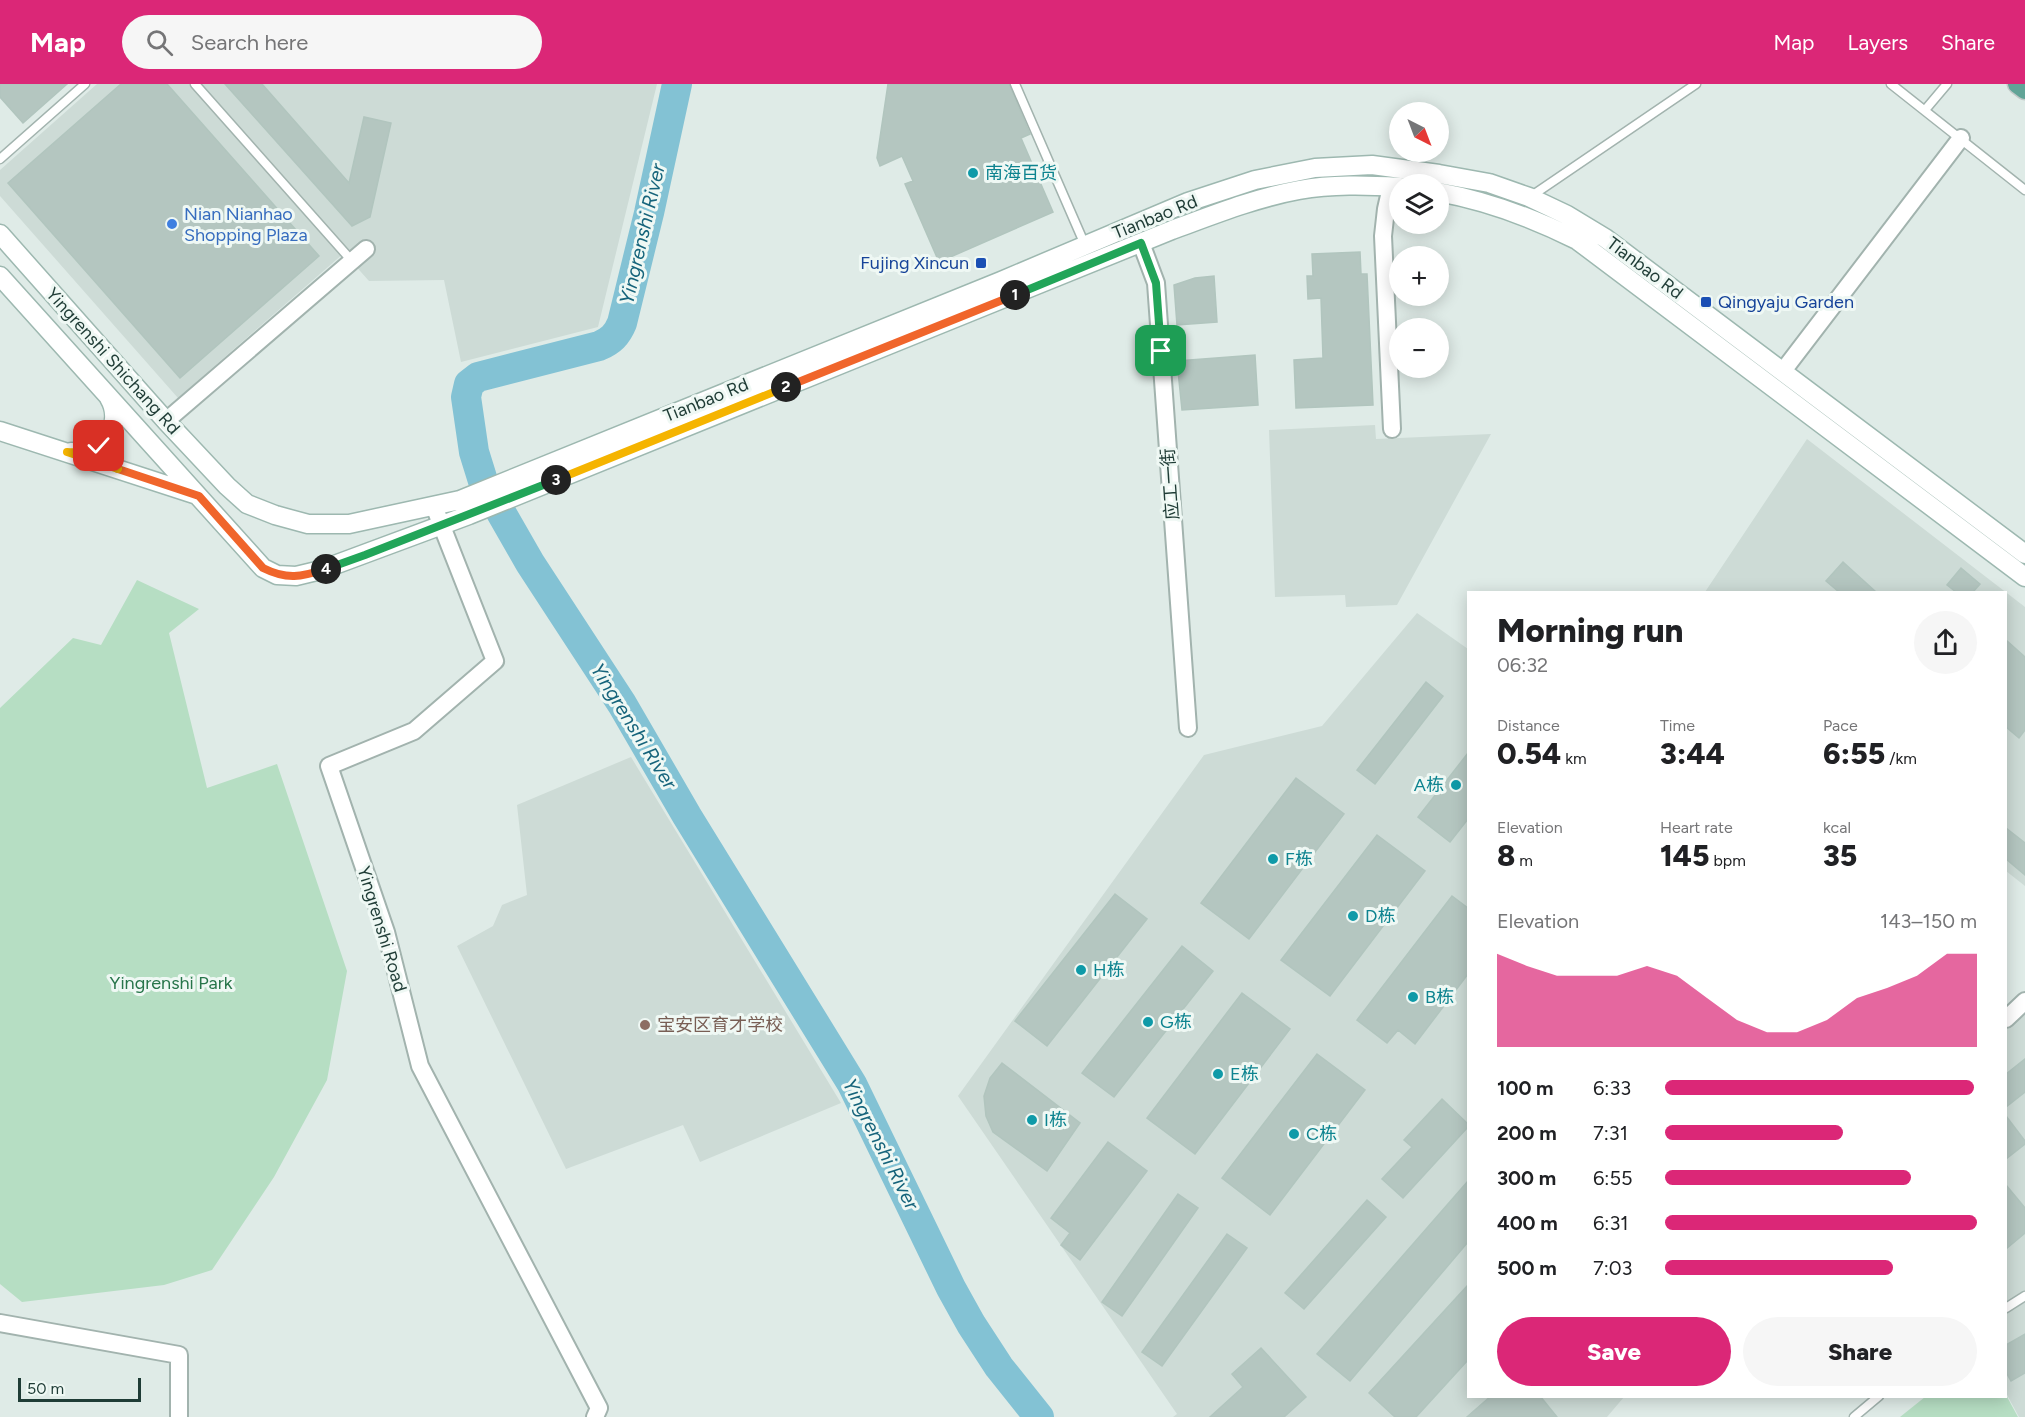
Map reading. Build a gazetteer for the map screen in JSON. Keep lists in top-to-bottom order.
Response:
{
  "streets": {
    "street": [
      "Tianbao Rd",
      "Yingrenshi Shichang Rd",
      "应工一街",
      "Yingrenshi Road"
    ]
  },
  "crossings": [
    ["Tianbao Rd", "Yingrenshi Shichang Rd"],
    ["Tianbao Rd", "应工一街"],
    ["Tianbao Rd", "Yingrenshi Road"]
  ],
  "water": ["Yingrenshi River"],
  "parks": ["Yingrenshi Park"],
  "places": {
    "other": [
      "南海百货",
      "Nian Nianhao Shopping Plaza",
      "A栋",
      "F栋",
      "D栋",
      "H栋",
      "B栋",
      "G栋",
      "宝安区育才学校",
      "E栋",
      "I栋",
      "C栋"
    ],
    "transit": ["Fujing Xincun", "Qingyaju Garden"]
  },
  "scale_bar": "50 m",
  "north": "bottom right",
  "page": {
    "header": "Map",
    "search": "Search here",
    "nav": ["Map", "Layers", "Share"],
    "map_buttons": ["+", "−"],
    "pins": [
      "1",
      "2",
      "3",
      "4"
    ],
    "heading": ["Morning run", "06:32"],
    "stats": [
      ["Distance", "0.54 km"],
      ["Time", "3:44"],
      ["Pace", "6:55 /km"],
      ["Elevation", "8 m"],
      ["Heart rate", "145 bpm"],
      ["kcal", "35"]
    ],
    "chart": ["Elevation", "143–150 m"],
    "list": [
      {
        "name": "100 m",
        "note": "6:33"
      },
      {
        "name": "200 m",
        "note": "7:31"
      },
      {
        "name": "300 m",
        "note": "6:55"
      },
      {
        "name": "400 m",
        "note": "6:31"
      },
      {
        "name": "500 m",
        "note": "7:03"
      }
    ],
    "buttons": ["Save", "Share"],
    "scale": "50 m"
  }
}
